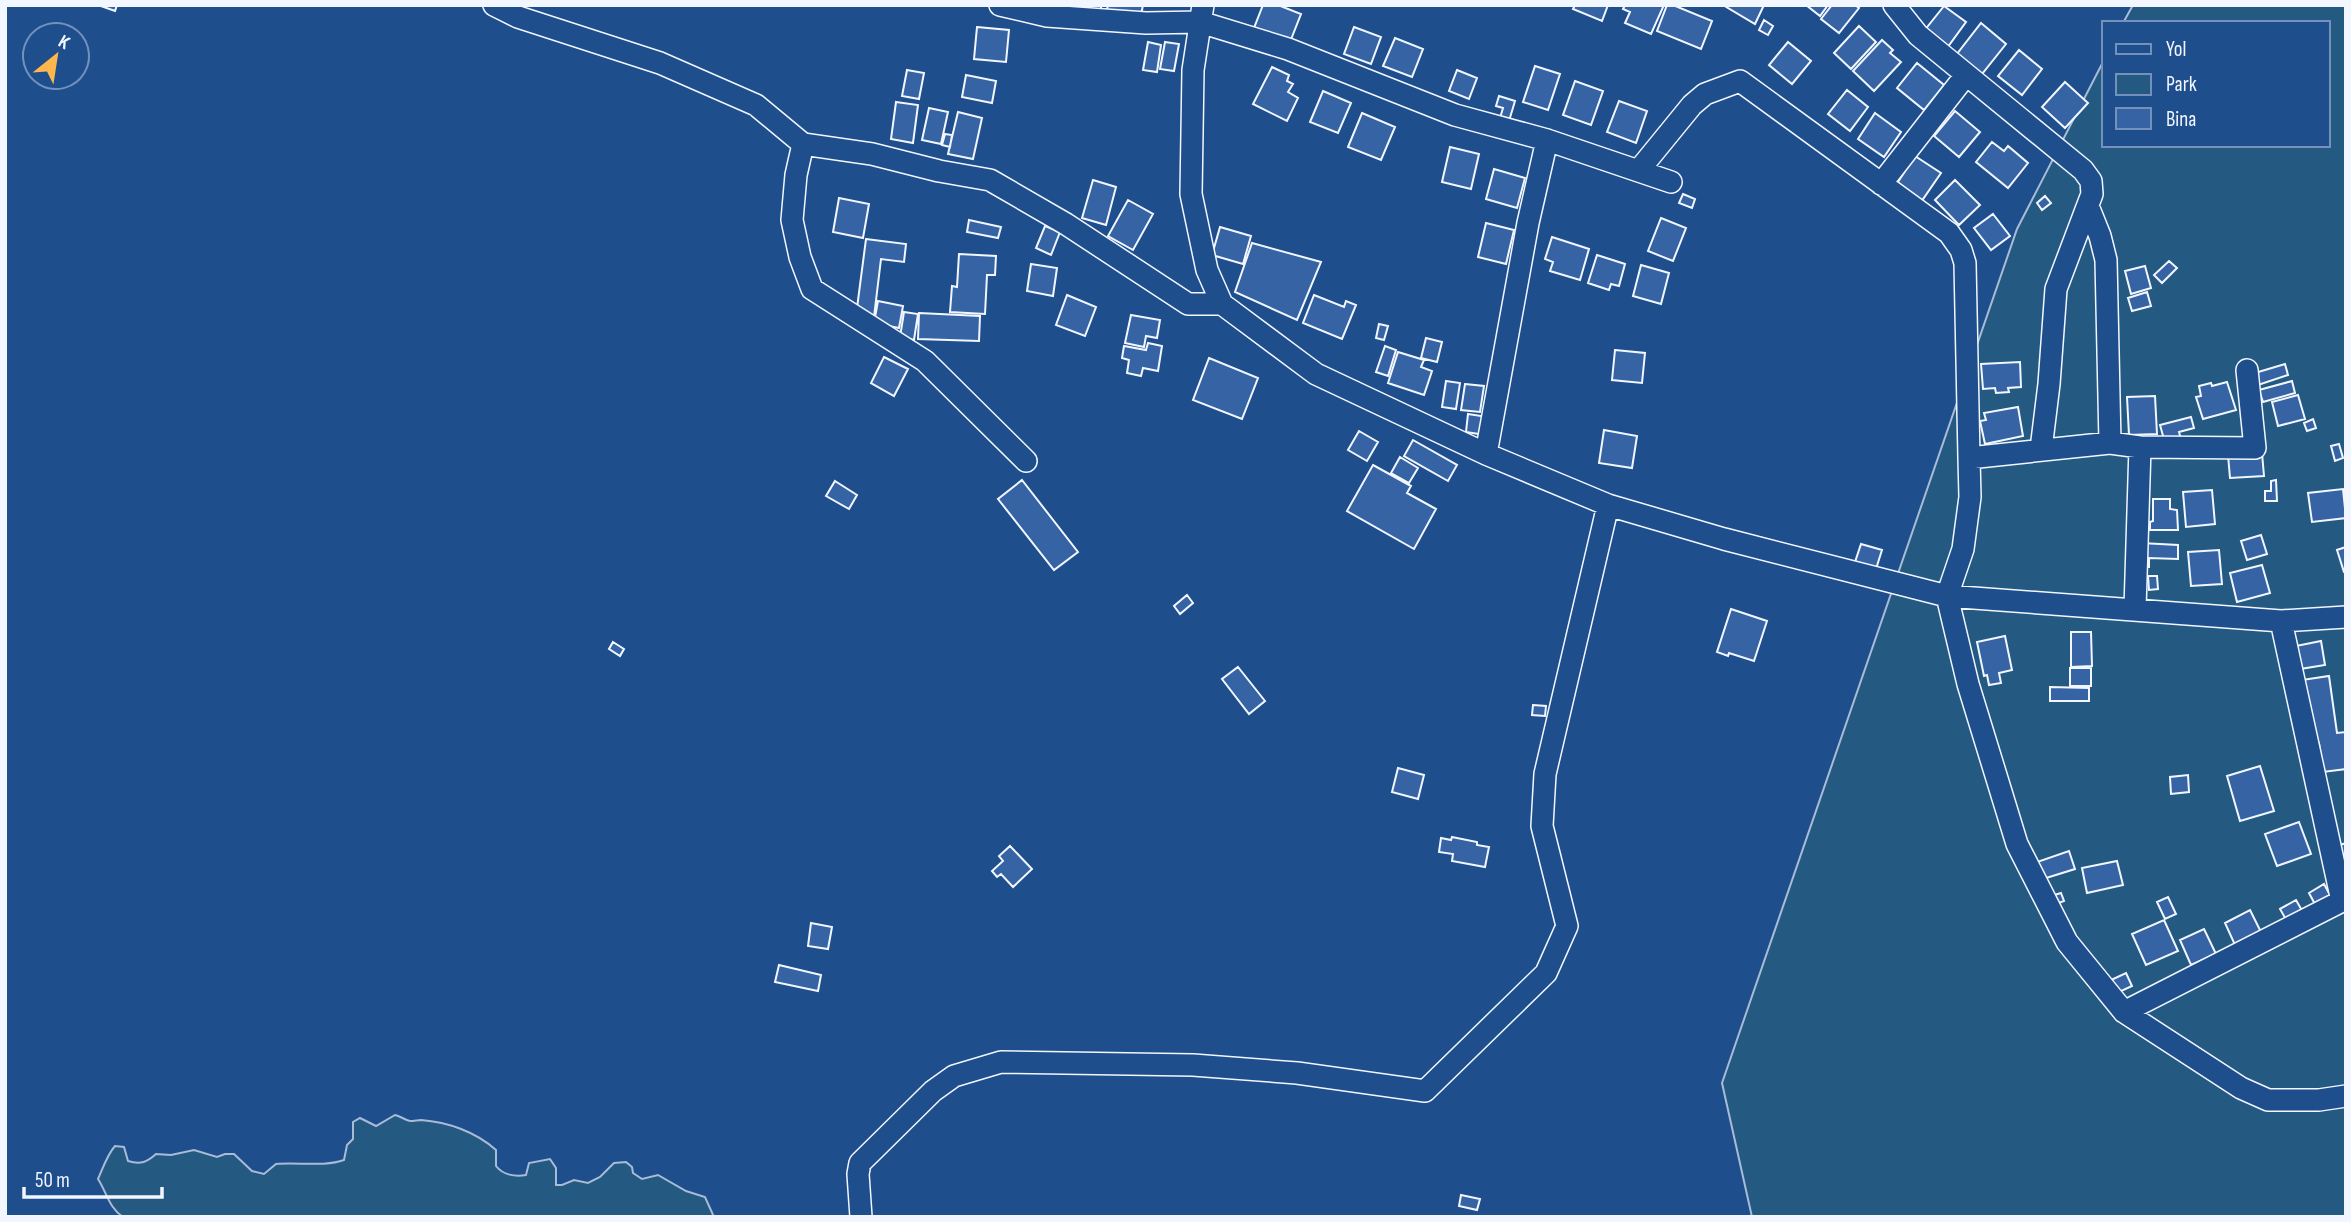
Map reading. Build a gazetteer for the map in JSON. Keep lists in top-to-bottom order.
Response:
{
  "legend": ["Yol", "Park", "Bina"],
  "scale_bar": "50 m",
  "north": "top right"
}
